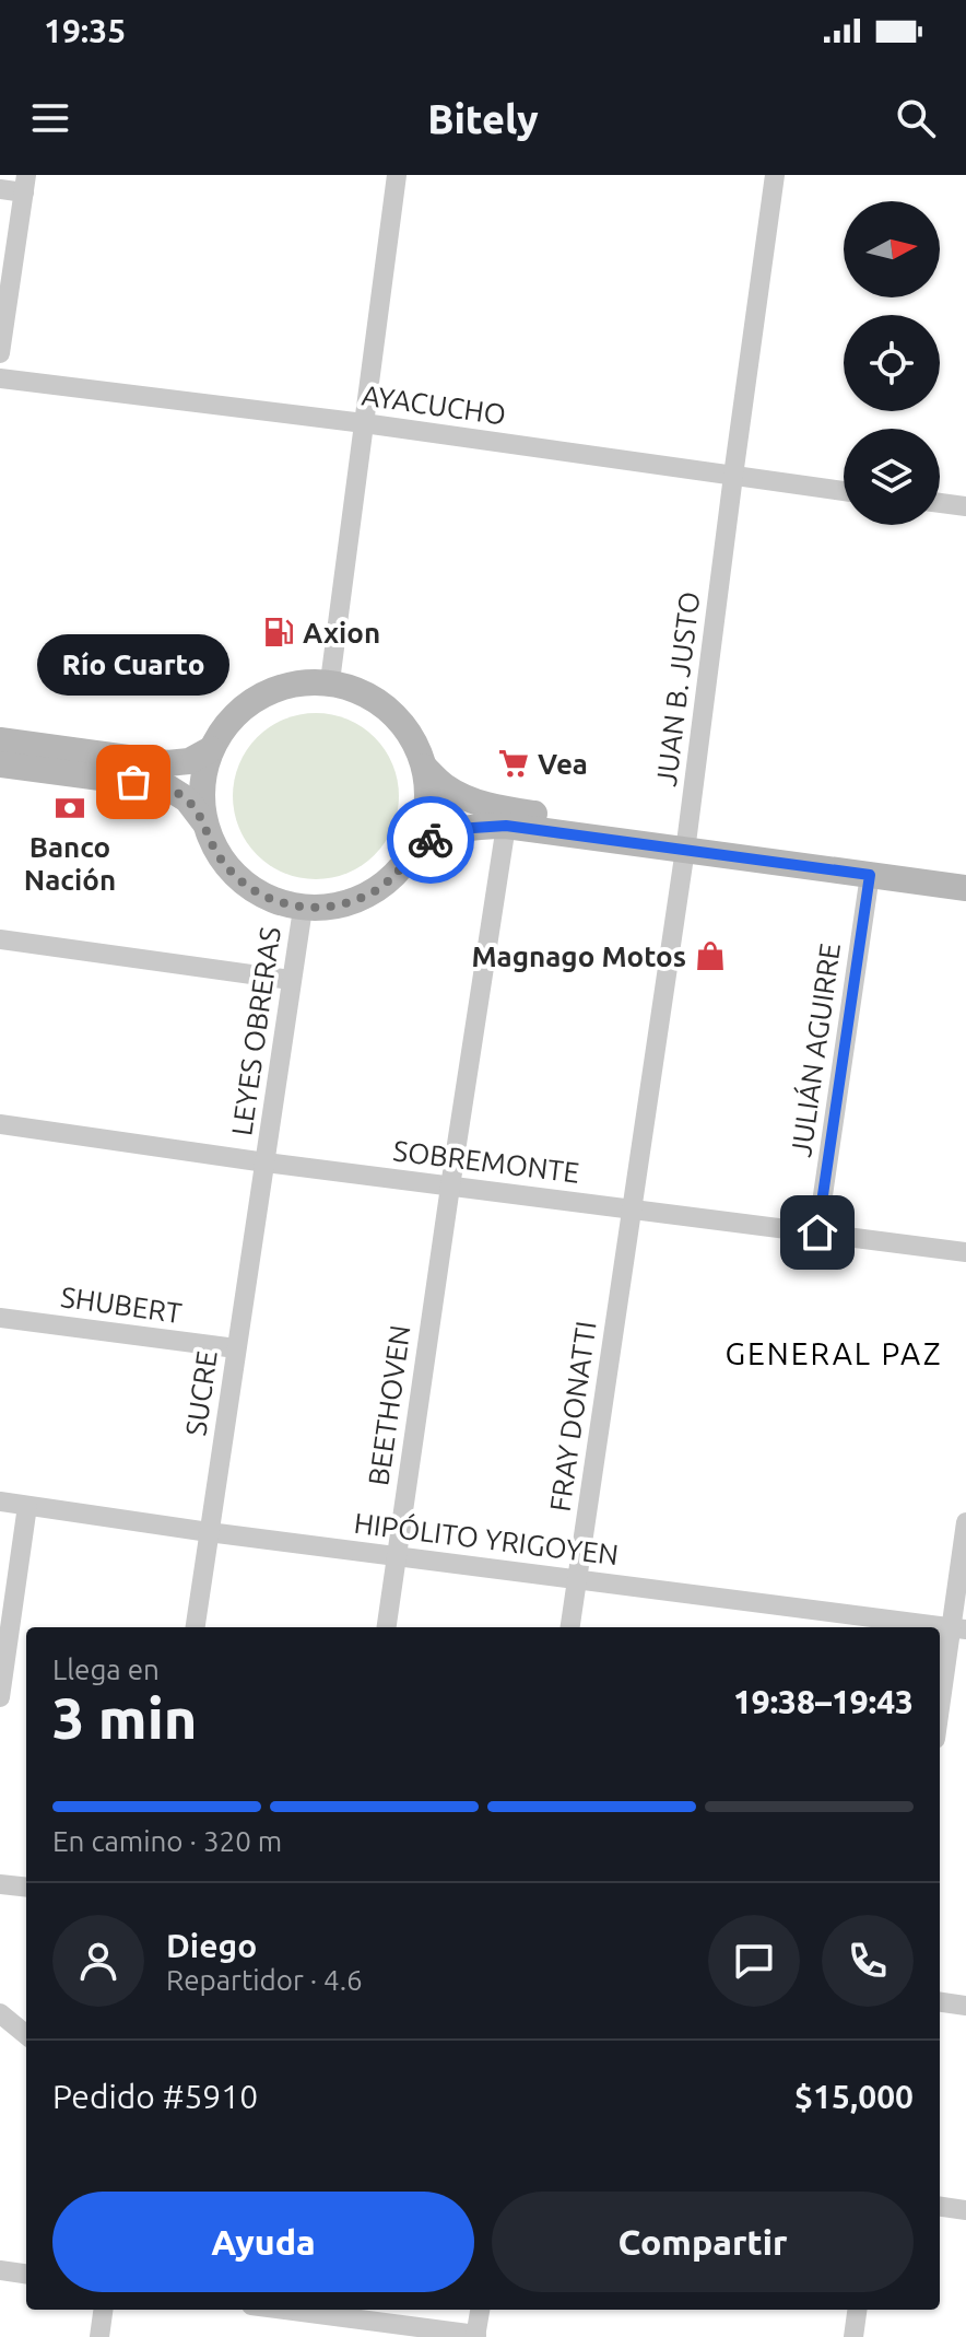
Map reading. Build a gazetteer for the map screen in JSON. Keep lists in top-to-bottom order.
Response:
{
  "streets": {
    "street": [
      "AYACUCHO",
      "JUAN B. JUSTO",
      "LEYES OBRERAS",
      "JULIÁN AGUIRRE",
      "SOBREMONTE",
      "SHUBERT",
      "SUCRE",
      "BEETHOVEN",
      "FRAY DONATTI",
      "HIPÓLITO YRIGOYEN"
    ]
  },
  "crossings": [
    ["AYACUCHO", "JUAN B. JUSTO"],
    ["JUAN B. JUSTO", "SOBREMONTE"],
    ["JUAN B. JUSTO", "FRAY DONATTI"],
    ["LEYES OBRERAS", "SOBREMONTE"],
    ["LEYES OBRERAS", "SUCRE"],
    ["JULIÁN AGUIRRE", "SOBREMONTE"],
    ["SOBREMONTE", "SUCRE"],
    ["SOBREMONTE", "BEETHOVEN"],
    ["SOBREMONTE", "FRAY DONATTI"],
    ["SHUBERT", "SUCRE"],
    ["SUCRE", "HIPÓLITO YRIGOYEN"],
    ["BEETHOVEN", "HIPÓLITO YRIGOYEN"],
    ["FRAY DONATTI", "HIPÓLITO YRIGOYEN"]
  ],
  "districts": ["GENERAL PAZ"],
  "places": {
    "fuel station": ["Axion"],
    "supermarket": ["Vea"],
    "other": ["Río Cuarto"],
    "bank": ["Banco Nación"],
    "shop": ["Magnago Motos"]
  },
  "north": "right",
  "page": {
    "status": "19:35",
    "header": "Bitely",
    "bubble": "Río Cuarto",
    "heading": ["3 min", "Llega en", "19:38–19:43"],
    "panel": [
      "Diego",
      "Repartidor · 4.6",
      "Pedido #5910",
      "$15,000"
    ],
    "bar": "En camino · 320 m",
    "buttons": ["Ayuda", "Compartir"]
  }
}
